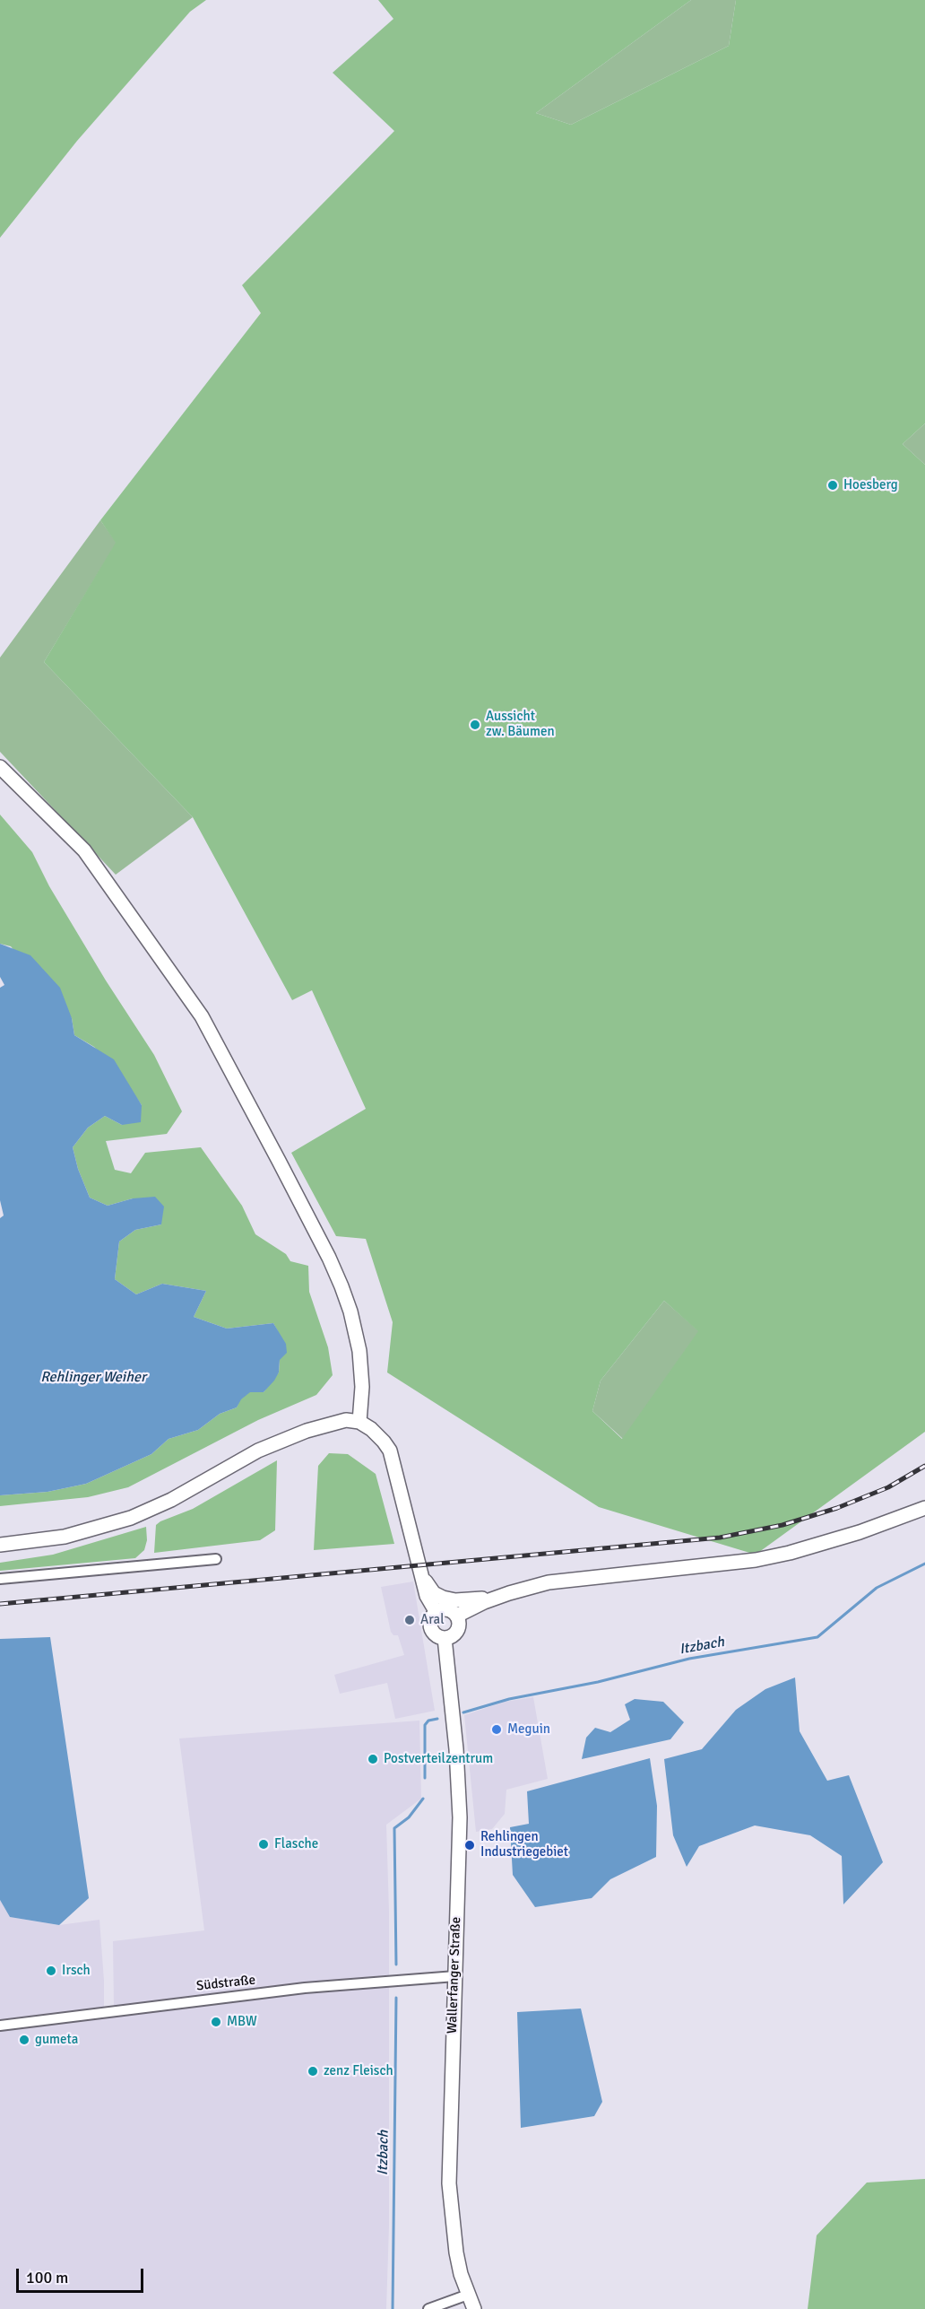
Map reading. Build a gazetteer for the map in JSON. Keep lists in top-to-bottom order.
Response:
{
  "streets": {
    "main road": ["Wallerfanger Straße"],
    "street": ["Südstraße"]
  },
  "crossings": [
    ["Wallerfanger Straße", "Südstraße"]
  ],
  "water": ["Rehlinger Weiher", "Itzbach"],
  "places": [
    "Hoesberg",
    "Aussicht zw. Bäumen",
    "Aral",
    "Meguin",
    "Postverteilzentrum",
    "Flasche",
    "Rehlingen Industriegebiet",
    "Irsch",
    "MBW",
    "gumeta",
    "zenz Fleisch"
  ],
  "scale_bar": "100 m"
}
